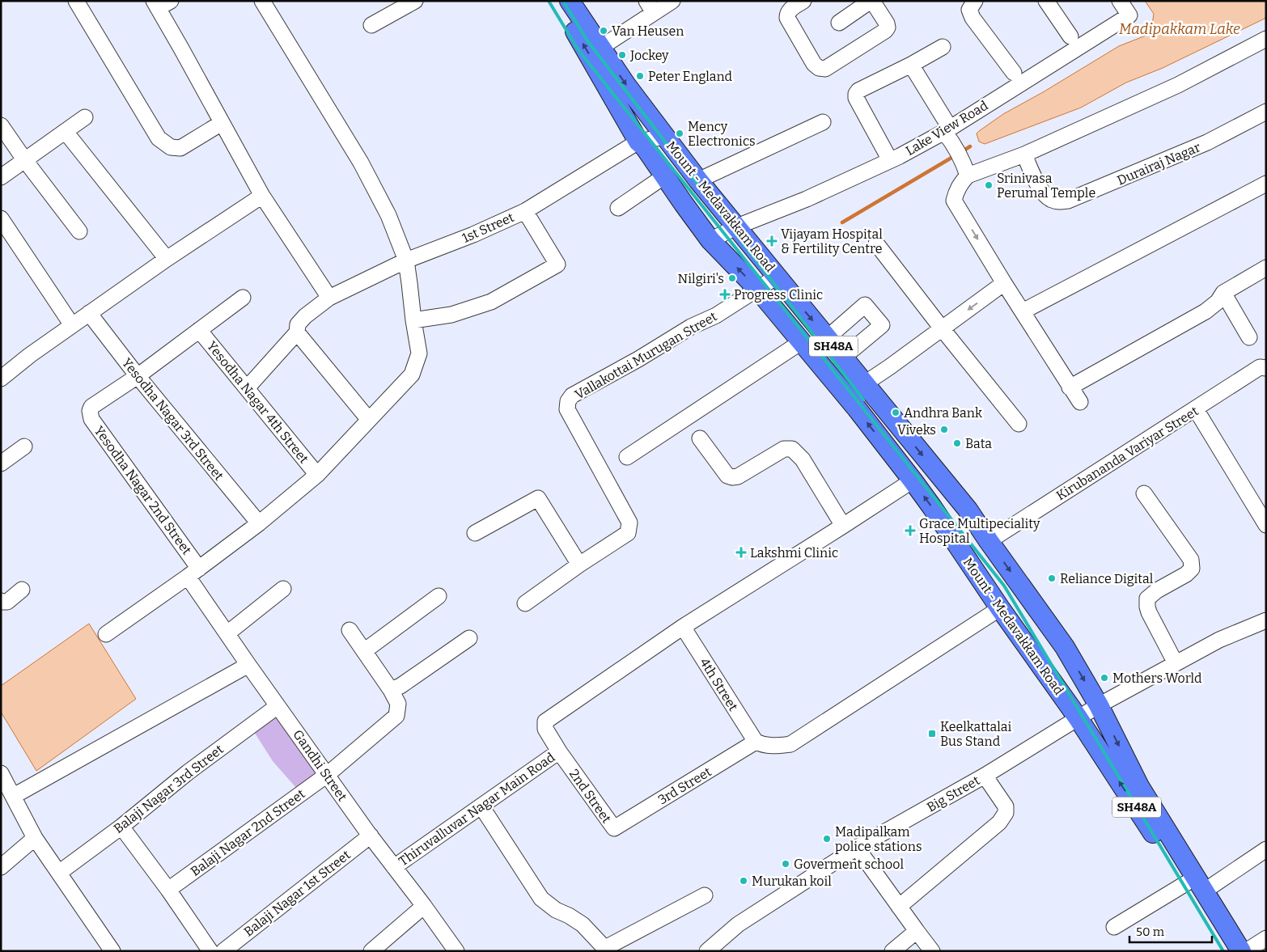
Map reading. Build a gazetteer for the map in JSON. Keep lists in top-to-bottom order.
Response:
{
  "streets": {
    "main road": ["Mount - Medavakkam Road", "SH48A"],
    "street": [
      "Lake View Road",
      "Durairaj Nagar",
      "1st Street",
      "Vallakottai Murugan Street",
      "Yesodha Nagar 4th Street",
      "Yesodha Nagar 3rd Street",
      "Kirubananda Variyar Street",
      "Yesodha Nagar 2nd Street",
      "4th Street",
      "Gandhi Street",
      "3rd Street",
      "Balaji Nagar 3rd Street",
      "Big Street",
      "2nd Street",
      "Thiruvalluvar Nagar Main Road",
      "Balaji Nagar 2nd Street",
      "Balaji Nagar 1st Street"
    ]
  },
  "crossings": [
    ["Lake View Road", "Mount - Medavakkam Road"],
    ["Mount - Medavakkam Road", "1st Street"],
    ["Mount - Medavakkam Road", "Vallakottai Murugan Street"],
    ["Mount - Medavakkam Road", "Kirubananda Variyar Street"],
    ["Mount - Medavakkam Road", "Big Street"],
    ["1st Street", "Yesodha Nagar 4th Street"],
    ["Yesodha Nagar 3rd Street", "Yesodha Nagar 2nd Street"],
    ["Yesodha Nagar 2nd Street", "Gandhi Street"],
    ["4th Street", "3rd Street"],
    ["4th Street", "2nd Street"],
    ["Gandhi Street", "Balaji Nagar 3rd Street"],
    ["Gandhi Street", "Thiruvalluvar Nagar Main Road"],
    ["Gandhi Street", "Balaji Nagar 2nd Street"],
    ["Gandhi Street", "Balaji Nagar 1st Street"],
    ["3rd Street", "2nd Street"],
    ["2nd Street", "Thiruvalluvar Nagar Main Road"]
  ],
  "water": ["Madipakkam Lake"],
  "places": {
    "other": [
      "Van Heusen",
      "Jockey",
      "Peter England",
      "Mency Electronics",
      "Srinivasa Perumal Temple",
      "Nilgiri's",
      "Andhra Bank",
      "Viveks",
      "Bata",
      "Reliance Digital",
      "Mothers World",
      "Madipalkam police stations",
      "Goverment school",
      "Murukan koil"
    ],
    "health": [
      "Vijayam Hospital & Fertility Centre",
      "Progress Clinic",
      "Grace Multipeciality Hospital",
      "Lakshmi Clinic"
    ],
    "transit": ["Keelkattalai Bus Stand"]
  },
  "scale_bar": "50 m"
}
